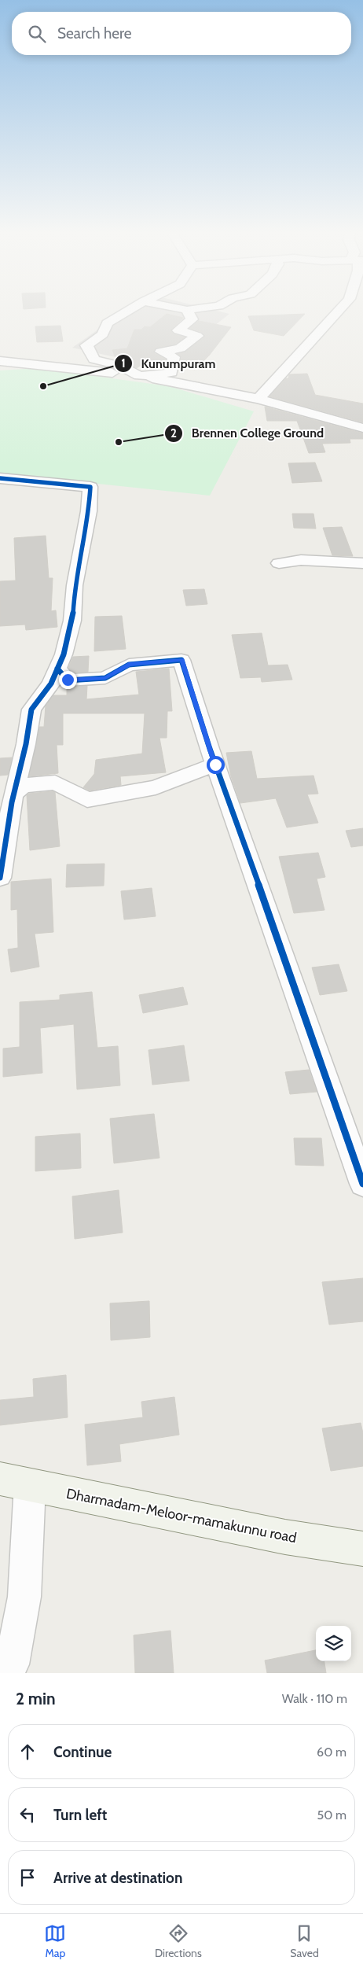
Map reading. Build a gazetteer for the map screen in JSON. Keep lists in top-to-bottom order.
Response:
{
  "streets": {
    "main road": ["Dharmadam-Meloor-mamakunnu road"]
  },
  "places": ["Kunumpuram", "Brennen College Ground"],
  "page": {
    "search": "Search here",
    "heading": ["2 min", "Walk · 110 m"],
    "list": [
      ["Continue", "60 m"],
      ["Turn left", "50 m"],
      "Arrive at destination"
    ],
    "nav": ["Map", "Directions", "Saved"]
  }
}
